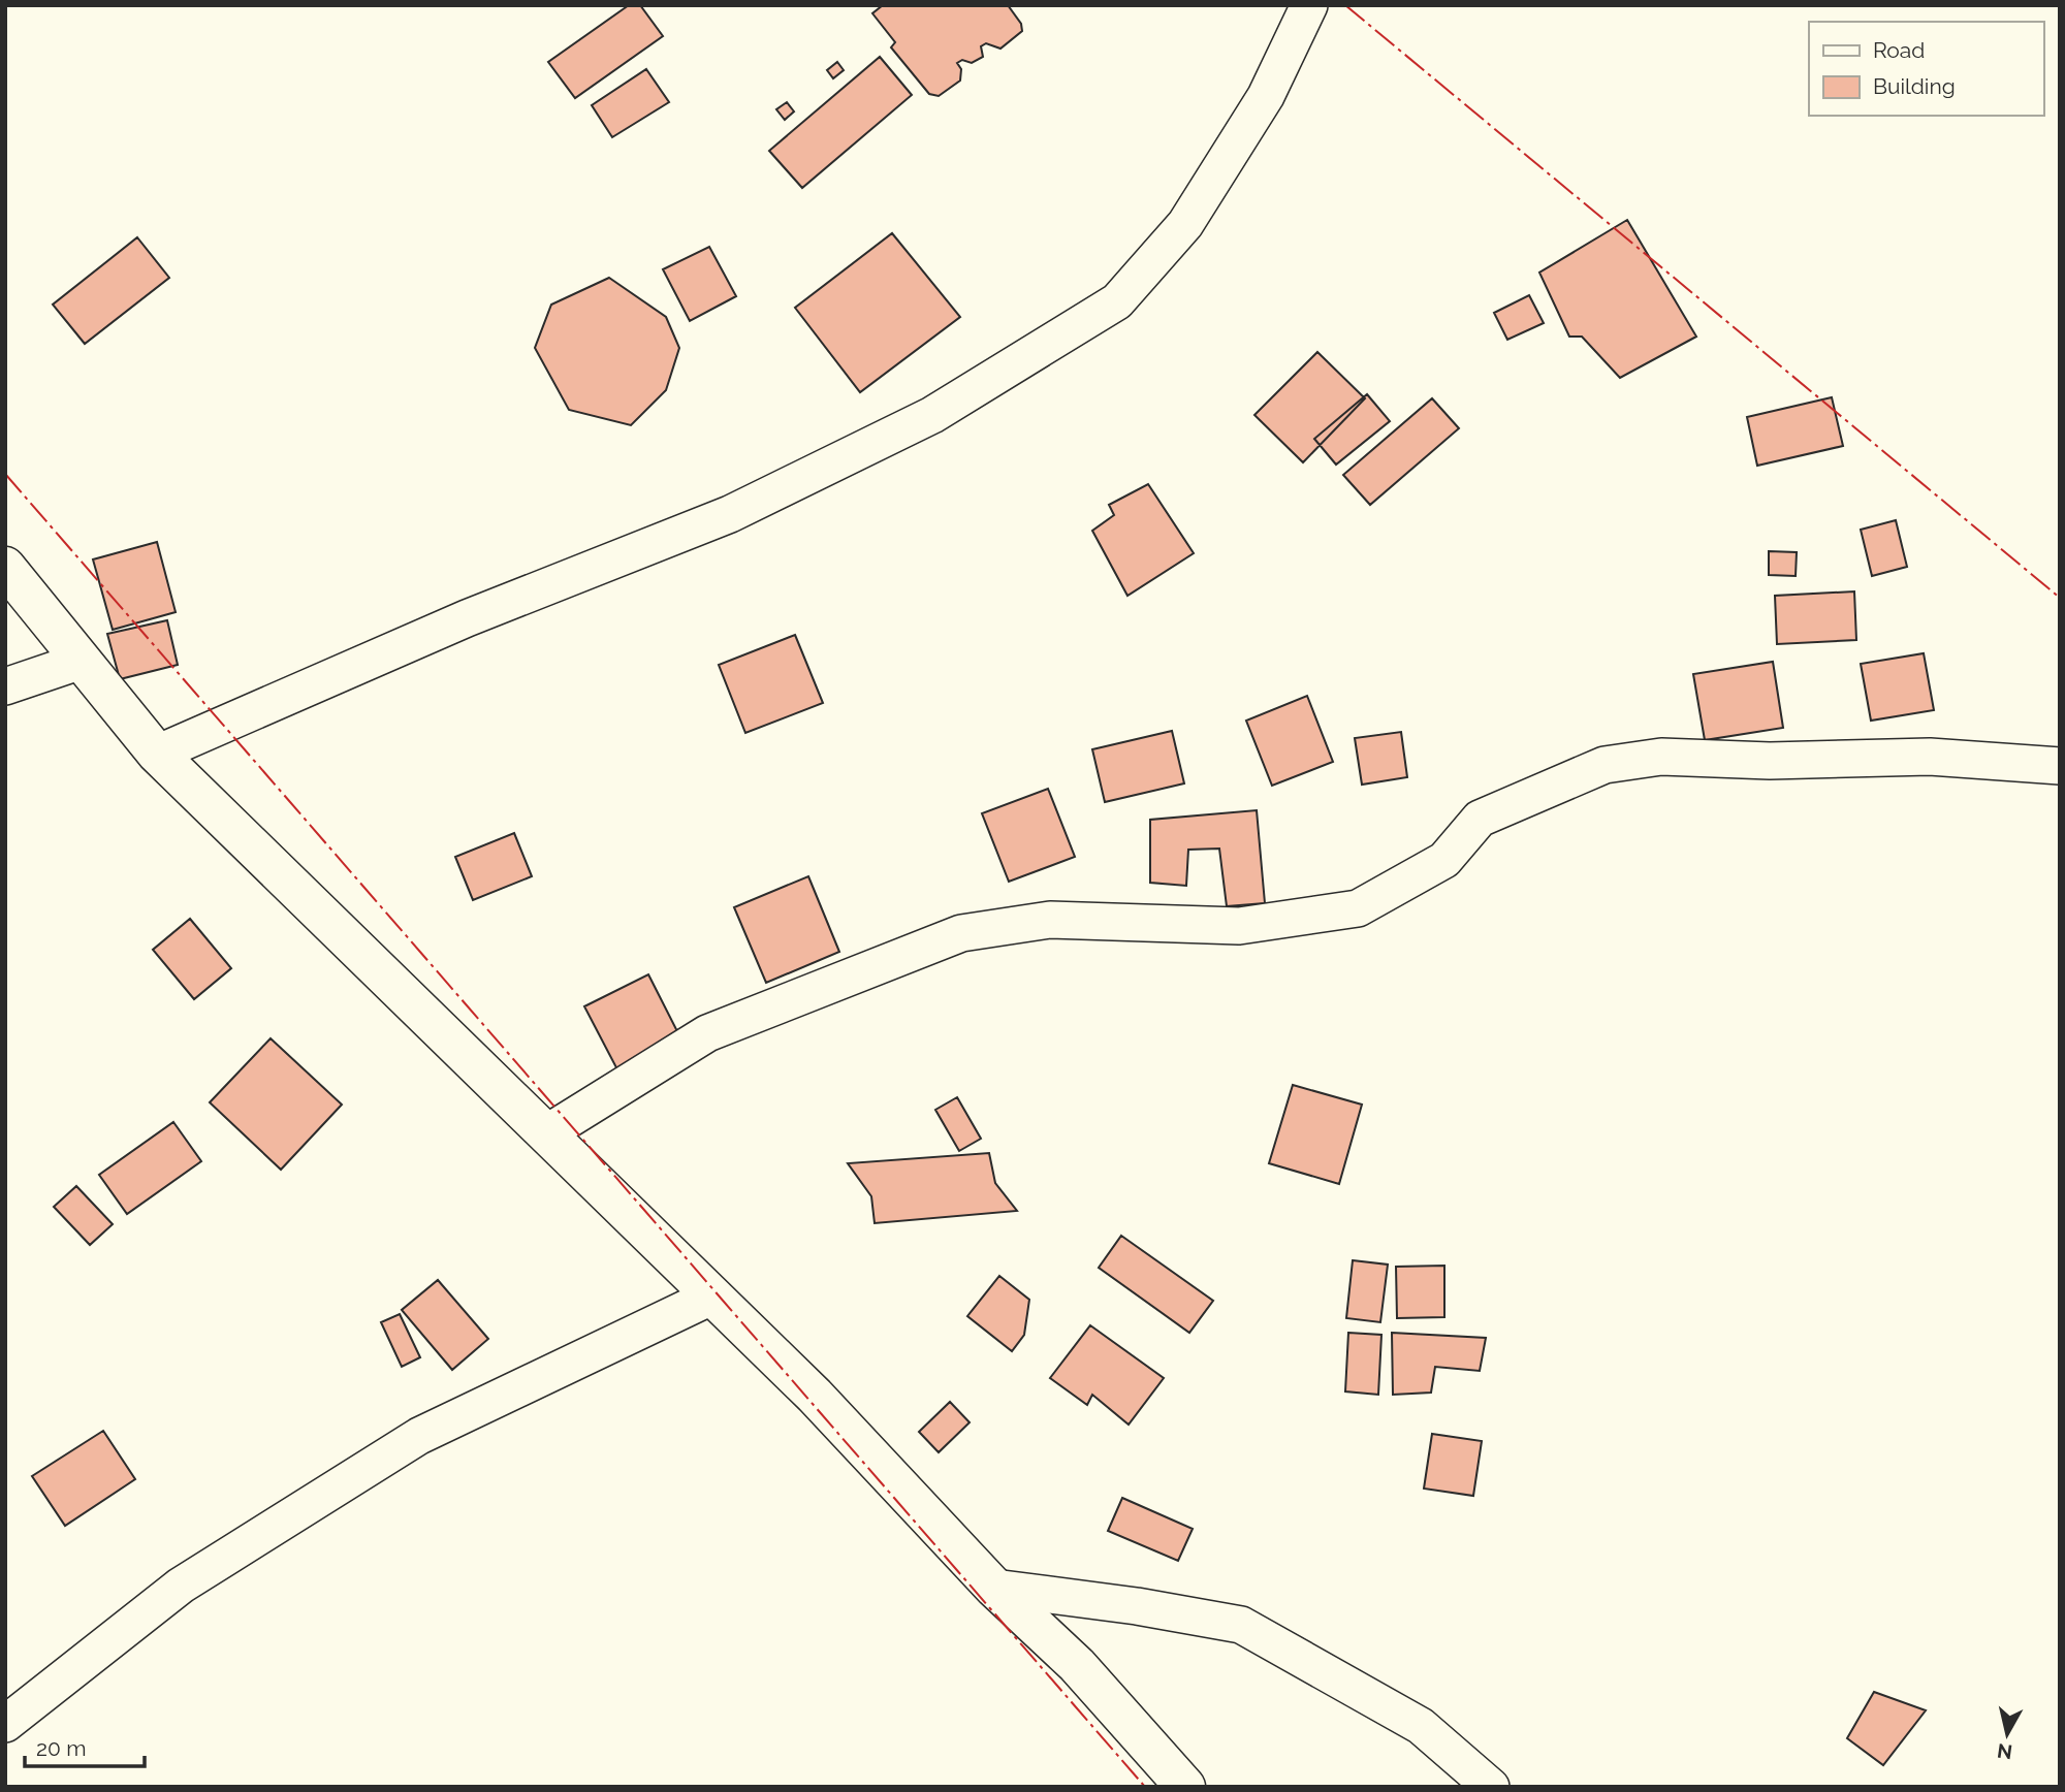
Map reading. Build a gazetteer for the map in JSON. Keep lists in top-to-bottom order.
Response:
{
  "legend": ["Road", "Building"],
  "scale_bar": "20 m",
  "north": "bottom"
}
